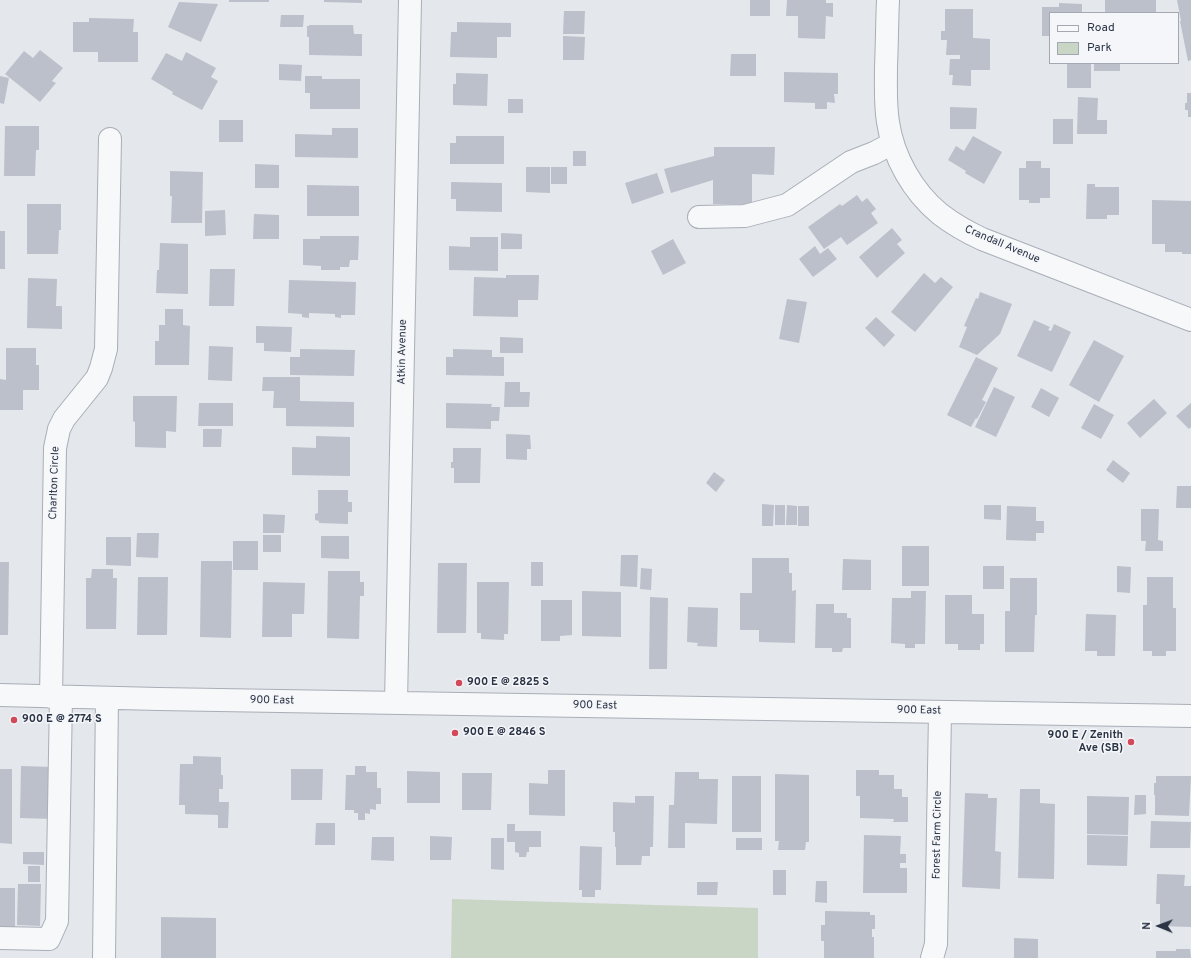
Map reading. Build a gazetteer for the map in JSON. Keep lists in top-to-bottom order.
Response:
{
  "streets": {
    "street": [
      "Crandall Avenue",
      "Atkin Avenue",
      "Charlton Circle",
      "900 East",
      "Forest Farm Circle"
    ]
  },
  "crossings": [
    ["Atkin Avenue", "900 East"],
    ["Charlton Circle", "900 East"],
    ["900 East", "Forest Farm Circle"]
  ],
  "places": [
    "900 E @ 2825 S",
    "900 E @ 2774 S",
    "900 E @ 2846 S",
    "900 E / Zenith Ave (SB)"
  ],
  "legend": ["Road", "Park"],
  "north": "left"
}
